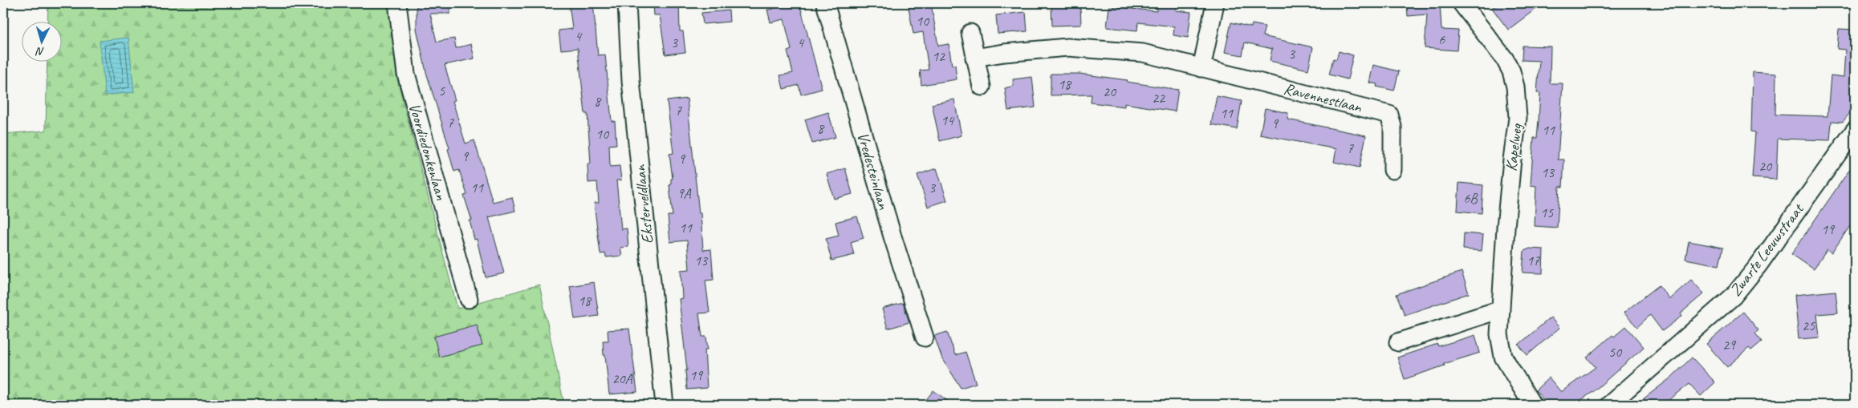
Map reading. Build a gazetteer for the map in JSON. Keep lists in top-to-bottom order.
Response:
{
  "streets": {
    "street": [
      "Ravennestlaan",
      "Kapelweg",
      "Voordiedonkenlaan",
      "Vredesteinlaan",
      "Eksterveldlaan",
      "Zwarte Leeuwstraat"
    ]
  },
  "house_numbers": [
    "10",
    "4",
    "6",
    "3",
    "4",
    "3",
    "12",
    "18",
    "5",
    "20",
    "22",
    "8",
    "7",
    "11",
    "14",
    "7",
    "9",
    "8",
    "11",
    "10",
    "7",
    "9",
    "9",
    "20",
    "13",
    "11",
    "3",
    "9A",
    "6B",
    "15",
    "11",
    "19",
    "13",
    "17",
    "18",
    "25",
    "29",
    "50",
    "19",
    "20A"
  ],
  "north": "bottom"
}
